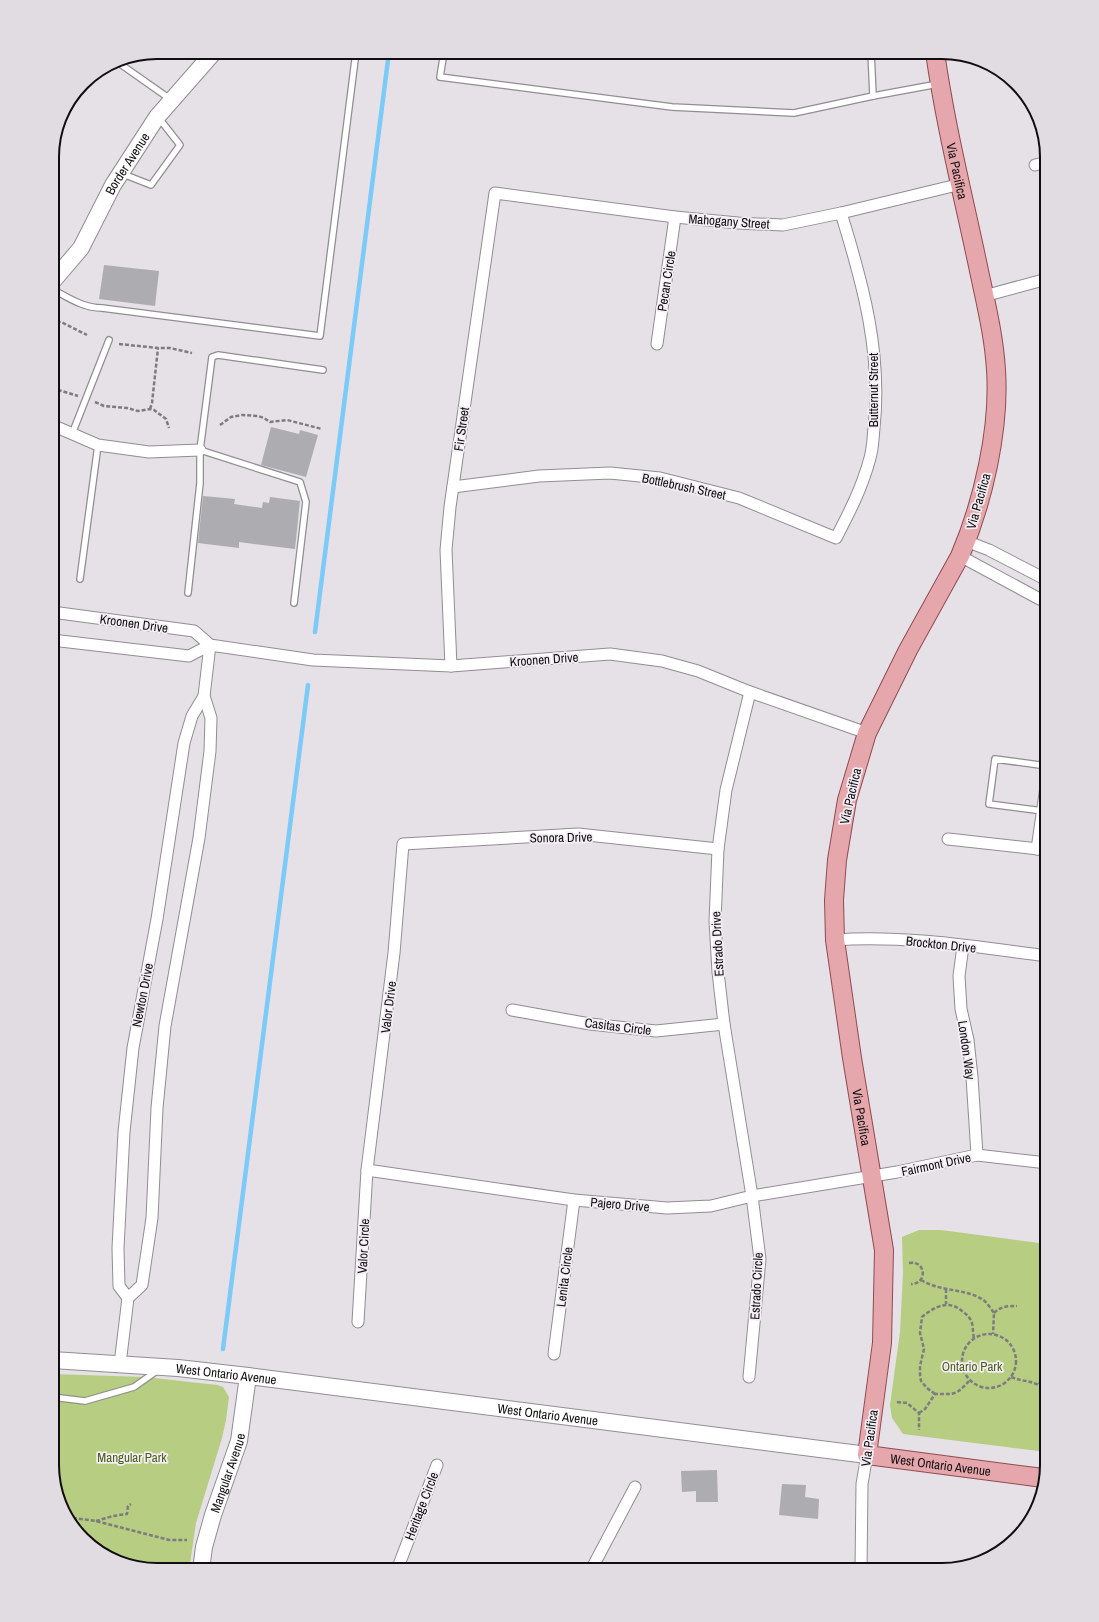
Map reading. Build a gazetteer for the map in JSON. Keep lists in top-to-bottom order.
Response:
{
  "streets": {
    "main road": [
      "Border Avenue",
      "Via Pacifica",
      "West Ontario Avenue",
      "Mangular Avenue"
    ],
    "street": [
      "Mahogany Street",
      "Pecan Circle",
      "Butternut Street",
      "Fir Street",
      "Bottlebrush Street",
      "Kroonen Drive",
      "Sonora Drive",
      "Estrado Drive",
      "Brockton Drive",
      "Newton Drive",
      "Valor Drive",
      "Casitas Circle",
      "London Way",
      "Fairmont Drive",
      "Pajero Drive",
      "Valor Circle",
      "Lenita Circle",
      "Estrado Circle",
      "Heritage Circle"
    ]
  },
  "crossings": [
    ["Via Pacifica", "Mahogany Street"],
    ["Via Pacifica", "Kroonen Drive"],
    ["Via Pacifica", "Brockton Drive"],
    ["Via Pacifica", "Fairmont Drive"],
    ["Via Pacifica", "Pajero Drive"],
    ["Via Pacifica", "West Ontario Avenue"],
    ["Mahogany Street", "Pecan Circle"],
    ["Mahogany Street", "Butternut Street"],
    ["Mahogany Street", "Fir Street"],
    ["Butternut Street", "Bottlebrush Street"],
    ["Fir Street", "Bottlebrush Street"],
    ["Fir Street", "Kroonen Drive"],
    ["Kroonen Drive", "Estrado Drive"],
    ["Kroonen Drive", "Newton Drive"],
    ["Sonora Drive", "Estrado Drive"],
    ["Sonora Drive", "Valor Drive"],
    ["Estrado Drive", "Casitas Circle"],
    ["Estrado Drive", "Pajero Drive"],
    ["Estrado Drive", "Estrado Circle"],
    ["Brockton Drive", "London Way"],
    ["Valor Drive", "Pajero Drive"],
    ["Valor Drive", "Valor Circle"],
    ["London Way", "Fairmont Drive"],
    ["Fairmont Drive", "Pajero Drive"],
    ["Pajero Drive", "Valor Circle"],
    ["Pajero Drive", "Lenita Circle"],
    ["Pajero Drive", "Estrado Circle"],
    ["West Ontario Avenue", "Mangular Avenue"]
  ],
  "parks": ["Ontario Park", "Mangular Park"]
}
